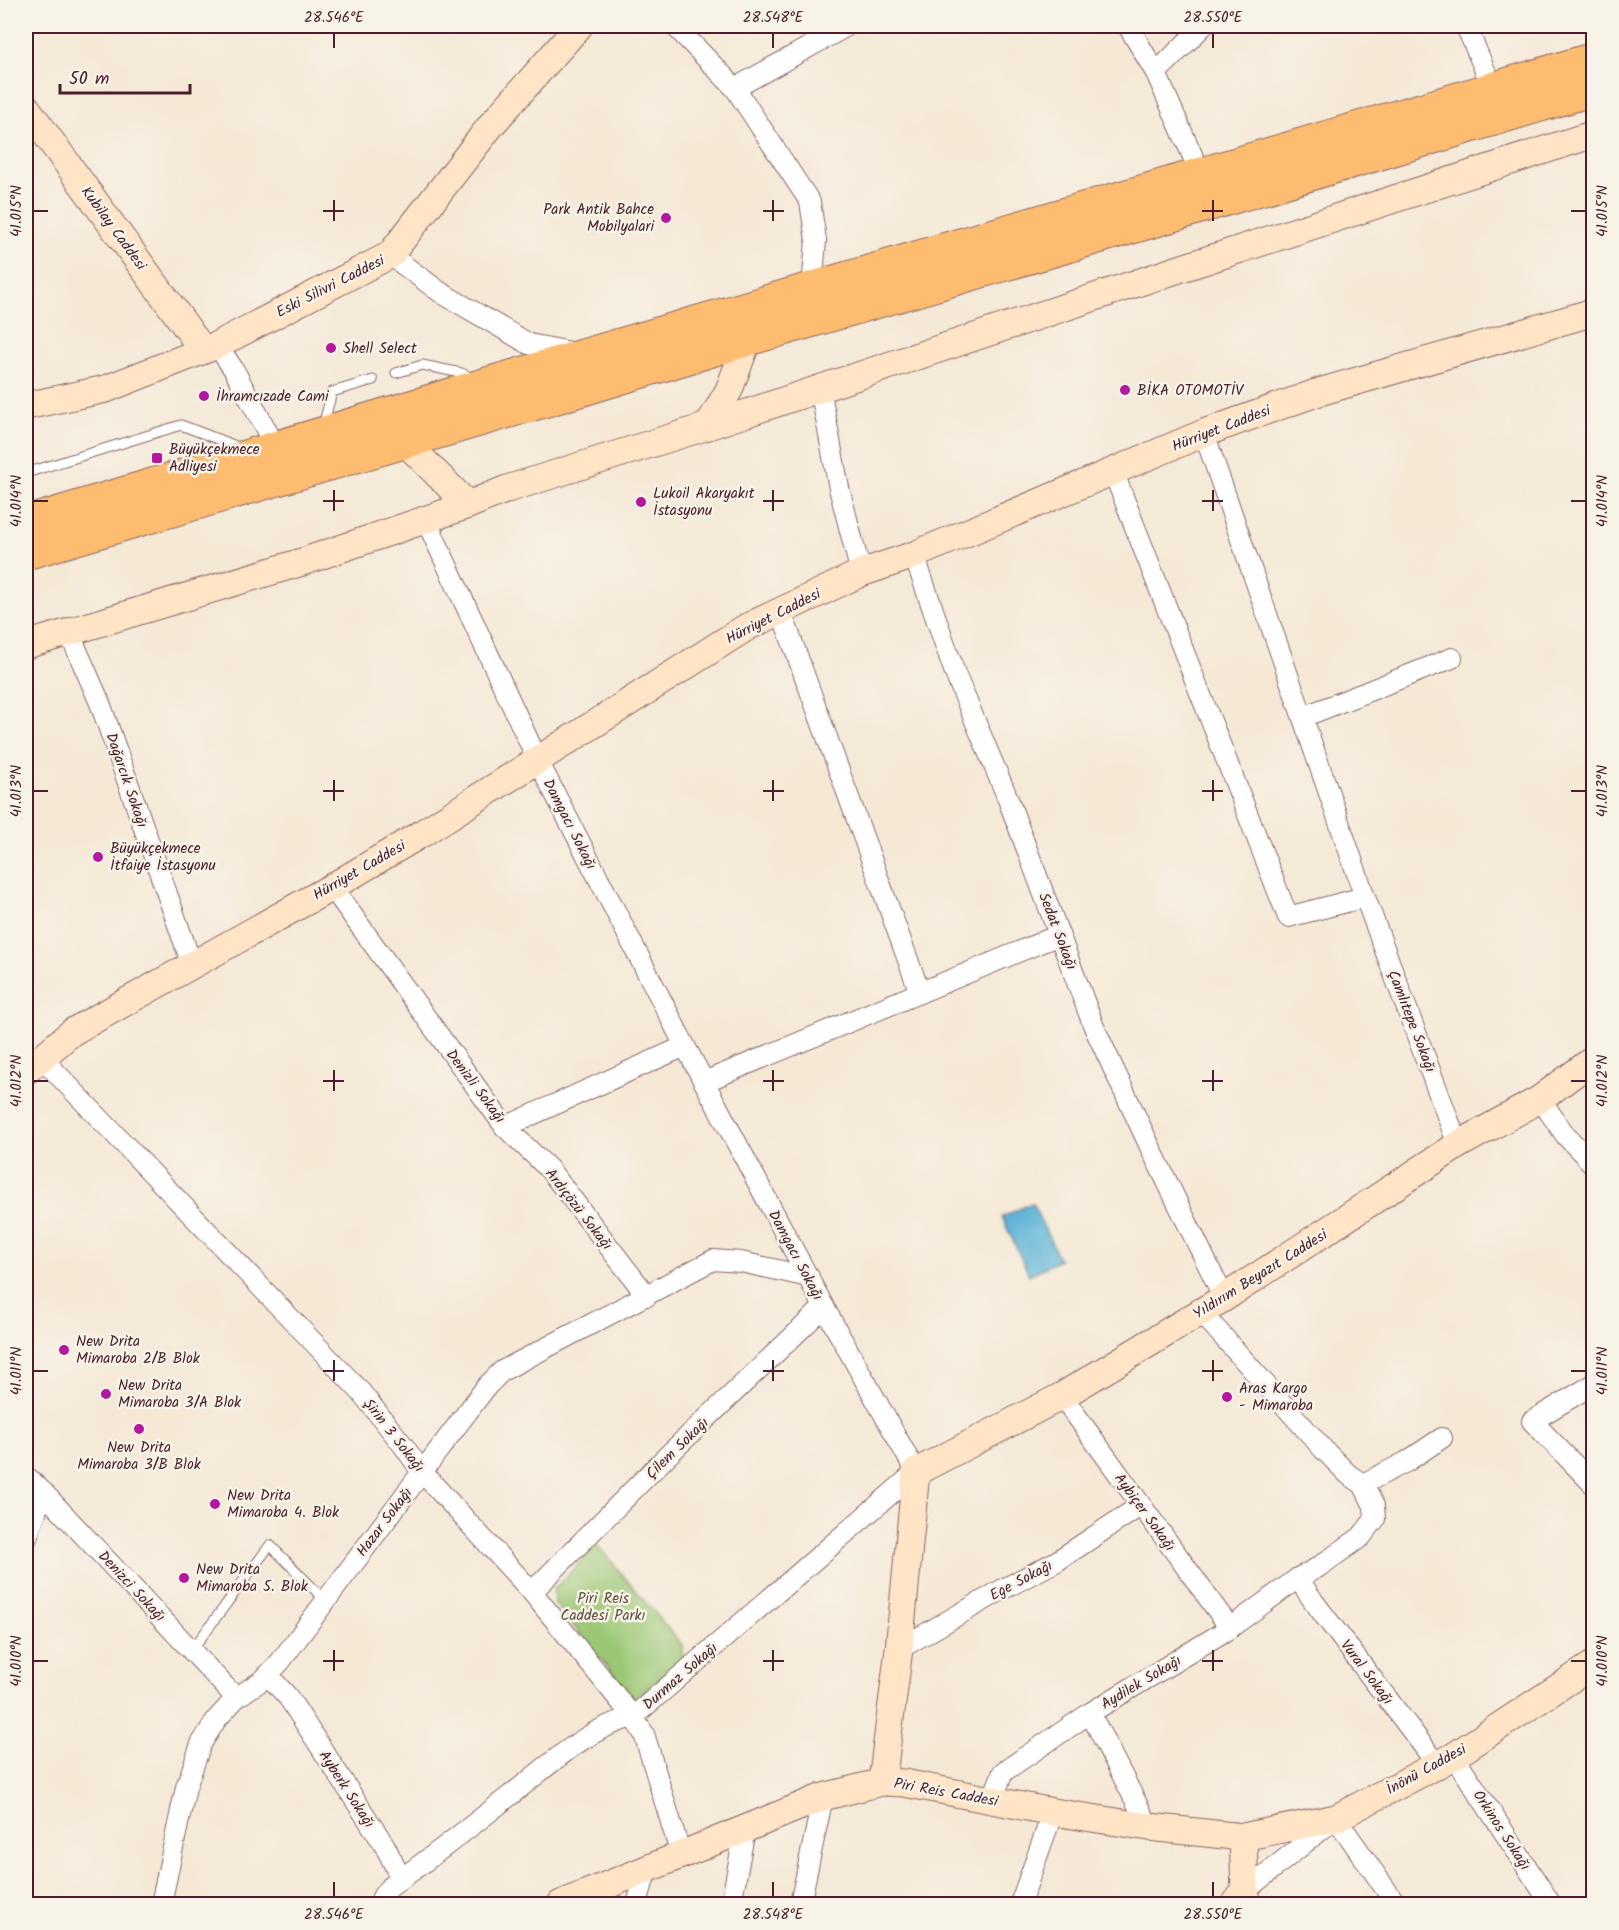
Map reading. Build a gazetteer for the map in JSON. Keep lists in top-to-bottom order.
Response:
{
  "streets": {
    "main road": [
      "Kubilay Caddesi",
      "Eski Silivri Caddesi",
      "Hürriyet Caddesi",
      "Yıldırım Beyazıt Caddesi",
      "İnönü Caddesi",
      "Piri Reis Caddesi"
    ],
    "street": [
      "Dağarcık Sokağı",
      "Damgacı Sokağı",
      "Sedat Sokağı",
      "Çamlıtepe Sokağı",
      "Denizli Sokağı",
      "Ardıçözü Sokağı",
      "Şirin 3 Sokağı",
      "Çilem Sokağı",
      "Aybiçer Sokağı",
      "Hazar Sokağı",
      "Ege Sokağı",
      "Denizci Sokağı",
      "Vural Sokağı",
      "Durmaz Sokağı",
      "Aydilek Sokağı",
      "Ayberk Sokağı",
      "Orkinos Sokağı"
    ]
  },
  "crossings": [
    ["Kubilay Caddesi", "Eski Silivri Caddesi"],
    ["Hürriyet Caddesi", "Dağarcık Sokağı"],
    ["Hürriyet Caddesi", "Damgacı Sokağı"],
    ["Hürriyet Caddesi", "Sedat Sokağı"],
    ["Hürriyet Caddesi", "Çamlıtepe Sokağı"],
    ["Hürriyet Caddesi", "Denizli Sokağı"],
    ["Hürriyet Caddesi", "Şirin 3 Sokağı"],
    ["Damgacı Sokağı", "Denizli Sokağı"],
    ["Damgacı Sokağı", "Yıldırım Beyazıt Caddesi"],
    ["Damgacı Sokağı", "Çilem Sokağı"],
    ["Damgacı Sokağı", "Hazar Sokağı"],
    ["Damgacı Sokağı", "Durmaz Sokağı"],
    ["Sedat Sokağı", "Yıldırım Beyazıt Caddesi"],
    ["Çamlıtepe Sokağı", "Yıldırım Beyazıt Caddesi"],
    ["Denizli Sokağı", "Ardıçözü Sokağı"],
    ["Ardıçözü Sokağı", "Hazar Sokağı"],
    ["Yıldırım Beyazıt Caddesi", "Aybiçer Sokağı"],
    ["Yıldırım Beyazıt Caddesi", "Durmaz Sokağı"],
    ["Şirin 3 Sokağı", "Çilem Sokağı"],
    ["Şirin 3 Sokağı", "Hazar Sokağı"],
    ["Şirin 3 Sokağı", "Durmaz Sokağı"],
    ["Şirin 3 Sokağı", "Piri Reis Caddesi"],
    ["Aybiçer Sokağı", "Ege Sokağı"],
    ["Aybiçer Sokağı", "Aydilek Sokağı"],
    ["Hazar Sokağı", "Denizci Sokağı"],
    ["Hazar Sokağı", "Ayberk Sokağı"],
    ["Vural Sokağı", "Aydilek Sokağı"],
    ["Vural Sokağı", "İnönü Caddesi"],
    ["Vural Sokağı", "Orkinos Sokağı"],
    ["Durmaz Sokağı", "Ayberk Sokağı"],
    ["Aydilek Sokağı", "Piri Reis Caddesi"],
    ["İnönü Caddesi", "Piri Reis Caddesi"],
    ["İnönü Caddesi", "Orkinos Sokağı"]
  ],
  "parks": ["Piri Reis Caddesi Parkı"],
  "places": {
    "other": [
      "Park Antik Bahce Mobilyalari",
      "Shell Select",
      "BİKA OTOMOTİV",
      "İhramcızade Cami",
      "Lukoil Akaryakıt İstasyonu",
      "Büyükçekmece İtfaiye İstasyonu",
      "New Drita Mimaroba 2/B Blok",
      "New Drita Mimaroba 3/A Blok",
      "Aras Kargo - Mimaroba",
      "New Drita Mimaroba 3/B Blok",
      "New Drita Mimaroba 4. Blok",
      "New Drita Mimaroba 5. Blok"
    ],
    "transit": ["Büyükçekmece Adliyesi"]
  },
  "scale_bar": "50 m",
  "coordinates": [
    "28.546°E",
    "28.548°E",
    "28.550°E",
    "41.015°N",
    "41.014°N",
    "41.013°N",
    "41.012°N",
    "41.011°N",
    "41.010°N"
  ]
}
